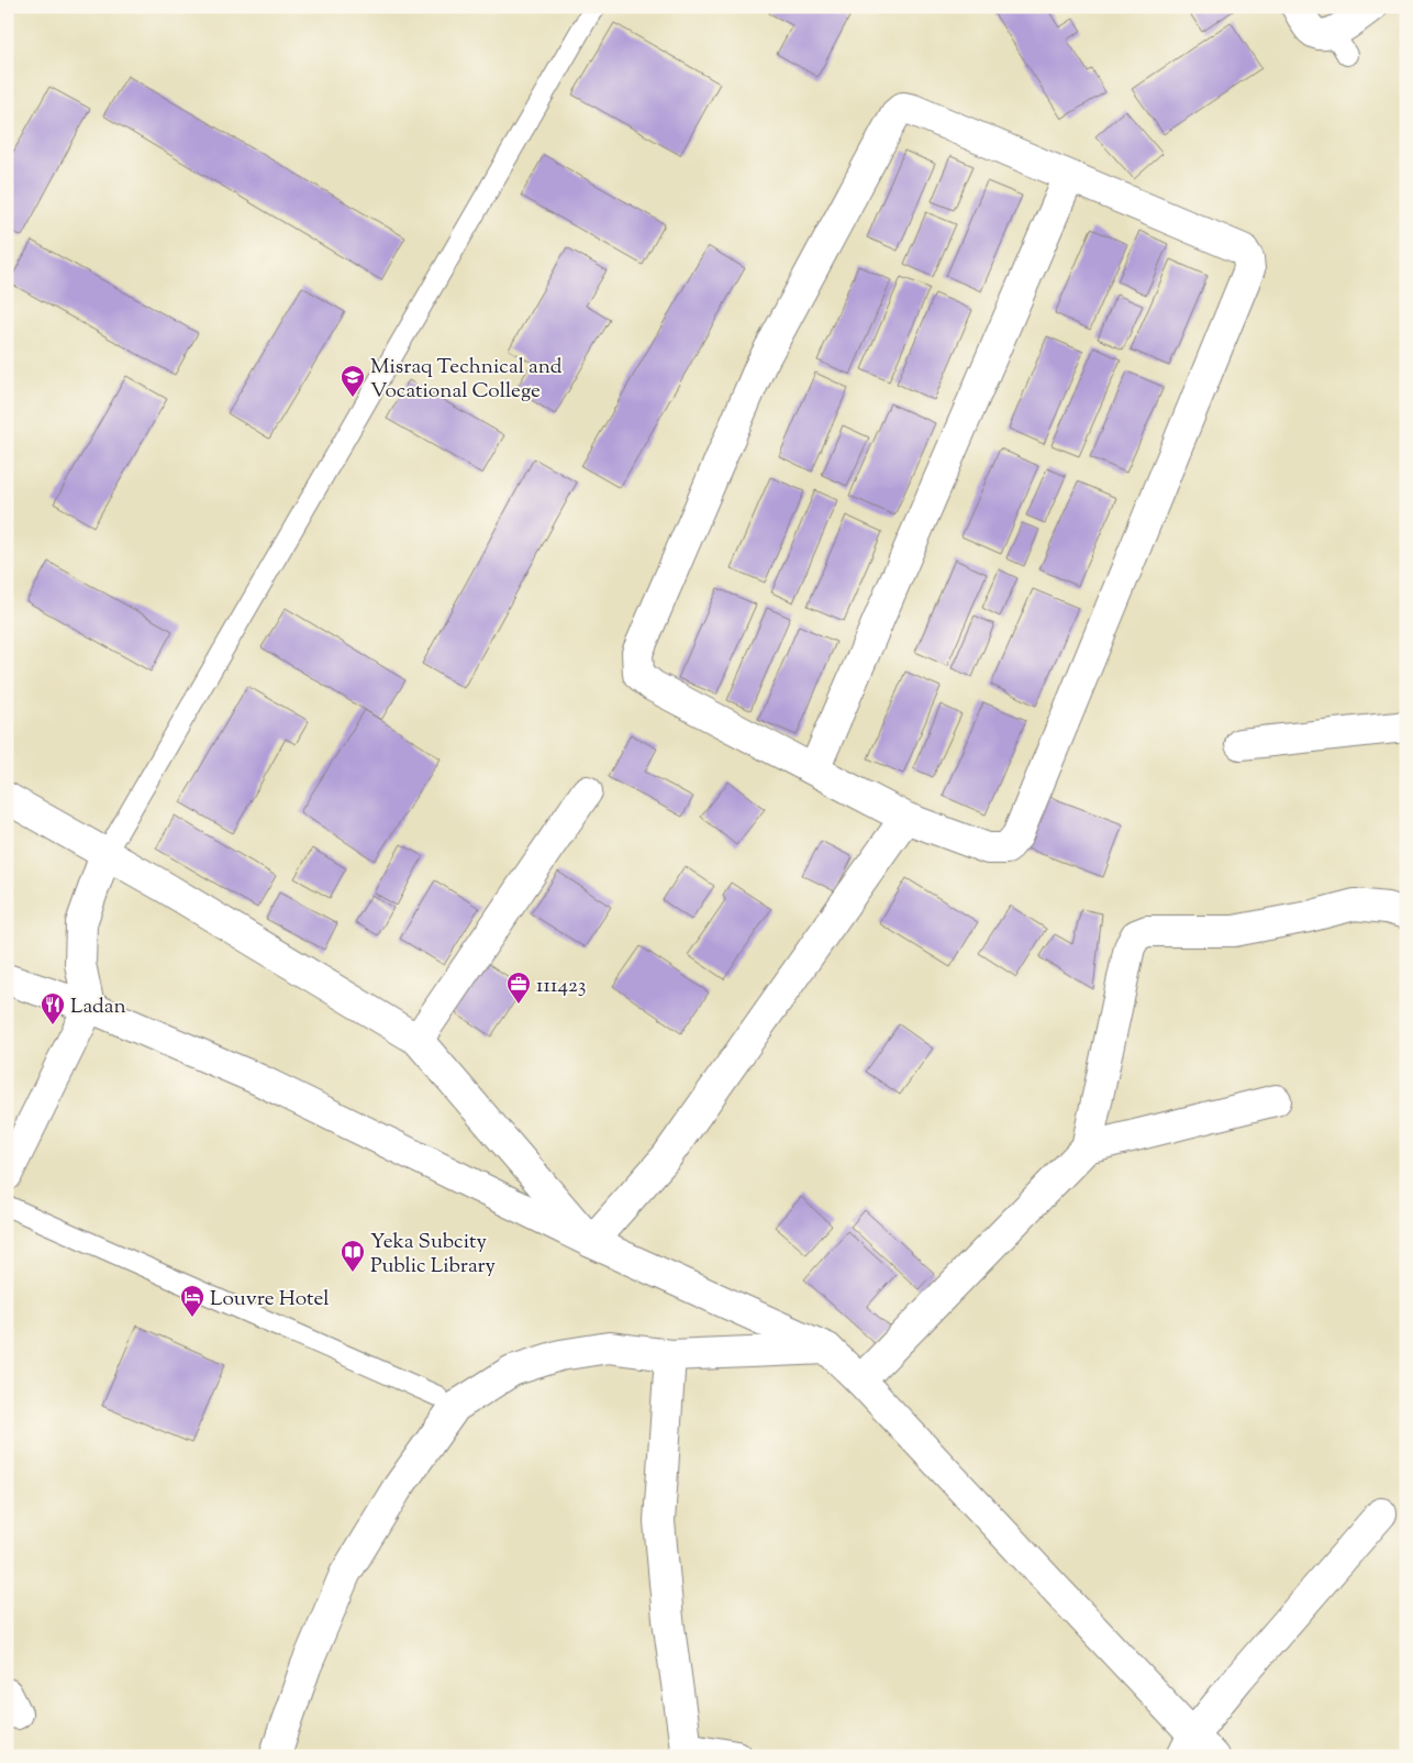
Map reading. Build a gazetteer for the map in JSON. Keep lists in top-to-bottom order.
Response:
{
  "places": {
    "school or university": ["Misraq Technical and Vocational College"],
    "office": ["111423"],
    "restaurant": ["Ladan"],
    "library": ["Yeka Subcity Public Library"],
    "hotel": ["Louvre Hotel"]
  }
}
